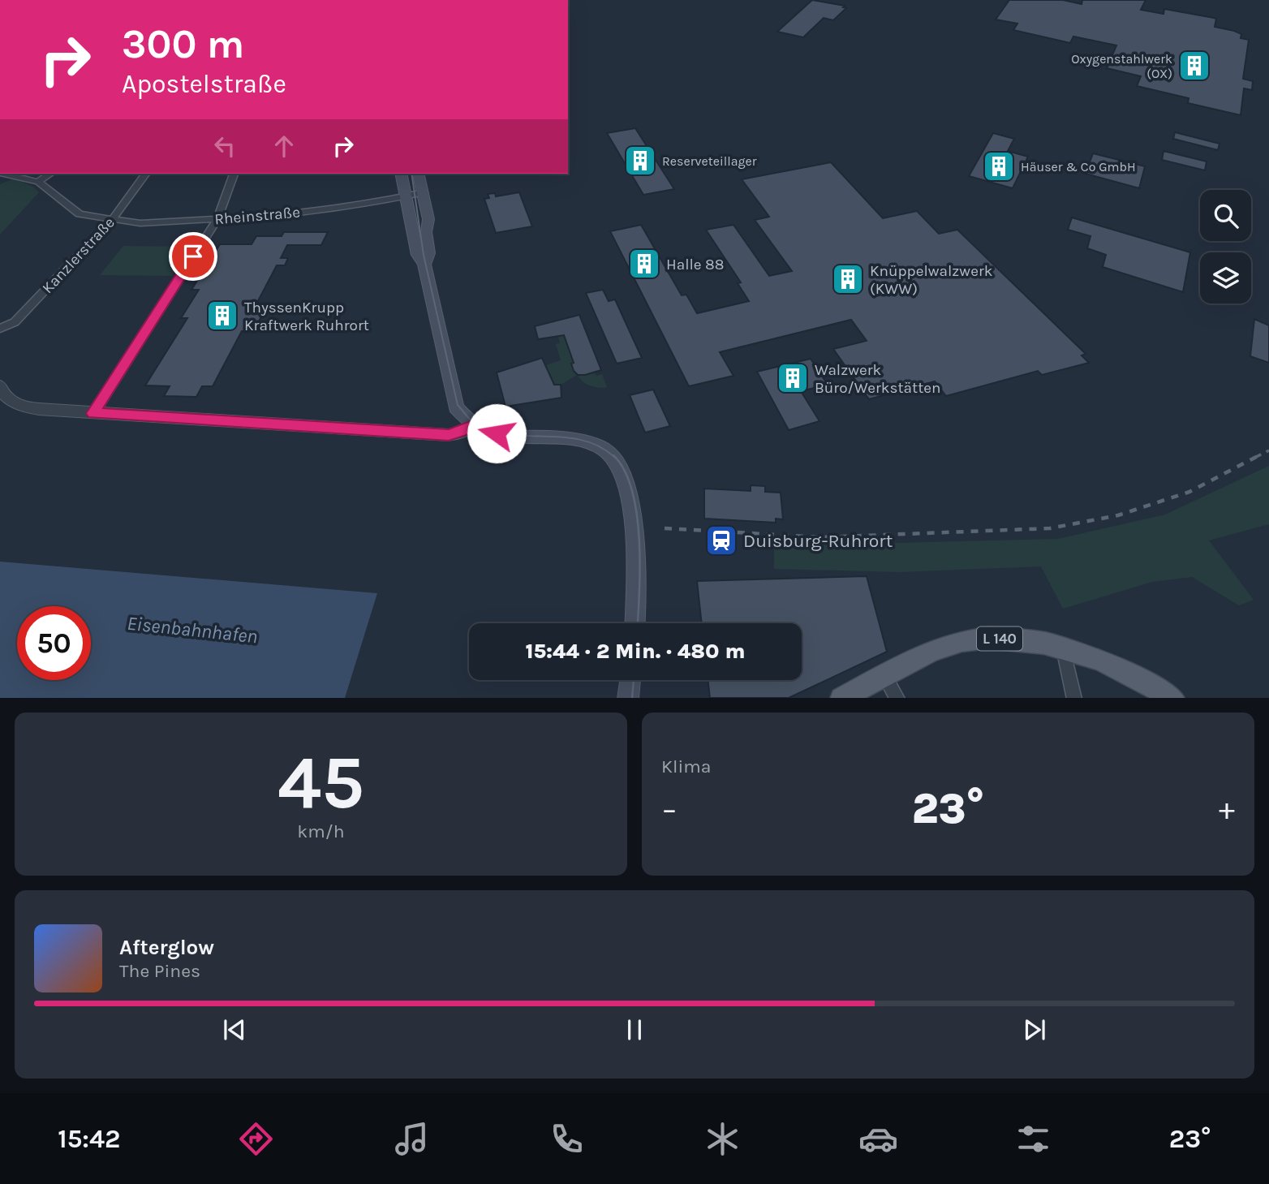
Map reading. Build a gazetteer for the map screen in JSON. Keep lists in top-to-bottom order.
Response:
{
  "streets": {
    "main road": ["L 140"],
    "street": ["Rheinstraße", "Kanzlerstraße"]
  },
  "crossings": [
    ["Rheinstraße", "Kanzlerstraße"]
  ],
  "water": ["Eisenbahnhafen"],
  "places": {
    "building": [
      "Oxygenstahlwerk (OX)",
      "Reserveteillager",
      "Häuser & Co GmbH",
      "Halle 88",
      "Knüppelwalzwerk (KWW)",
      "ThyssenKrupp Kraftwerk Ruhrort",
      "Walzwerk Büro/Werkstätten"
    ],
    "station": ["Duisburg-Ruhrort"]
  },
  "page": {
    "turn": ["300 m", "Apostelstraße"],
    "limit": "50",
    "trip": "15:44 · 2 Min. · 480 m",
    "tile": [
      ["45", "km/h"],
      "Klima"
    ],
    "heat": ["−", "23°", "+"],
    "song": ["Afterglow", "The Pines"],
    "tabs": ["15:42", "23°"]
  }
}
